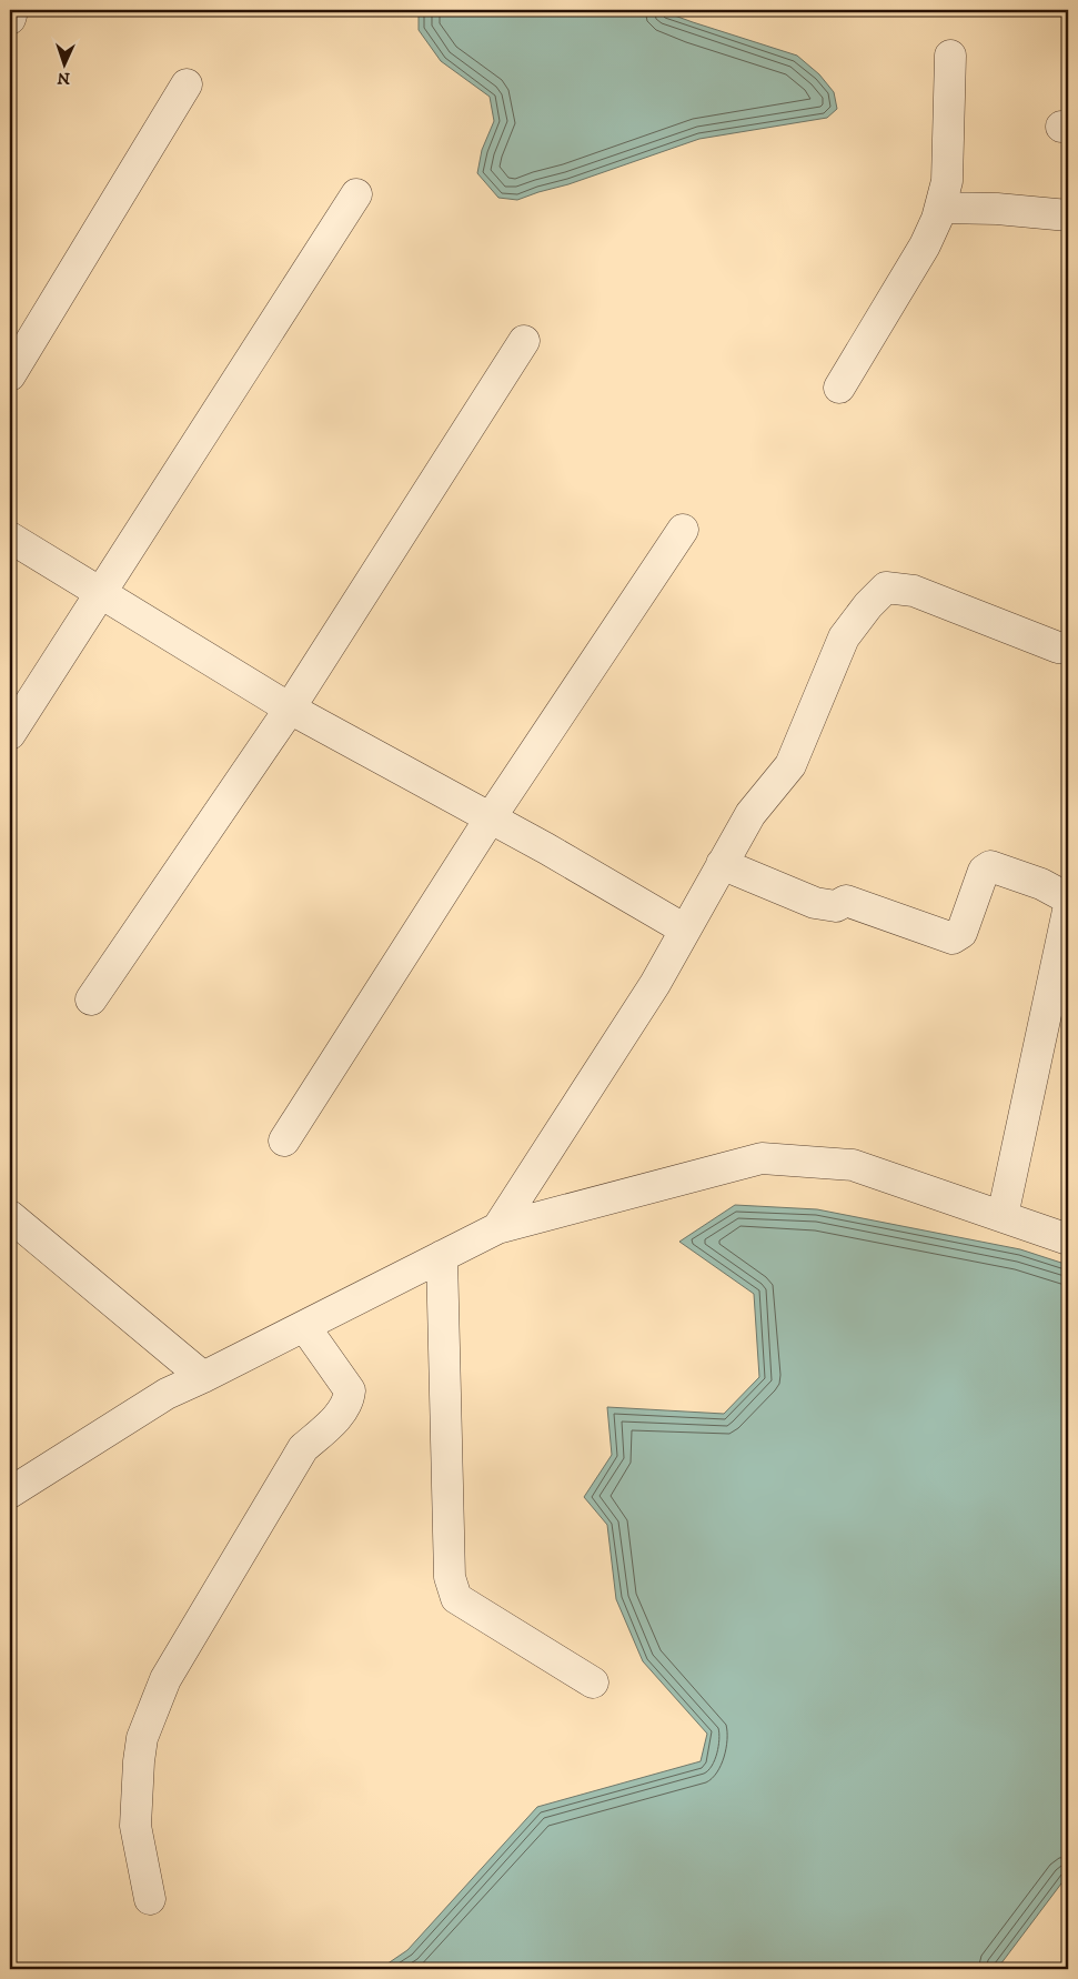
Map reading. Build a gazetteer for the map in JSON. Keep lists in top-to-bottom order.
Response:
{
  "north": "bottom"
}
